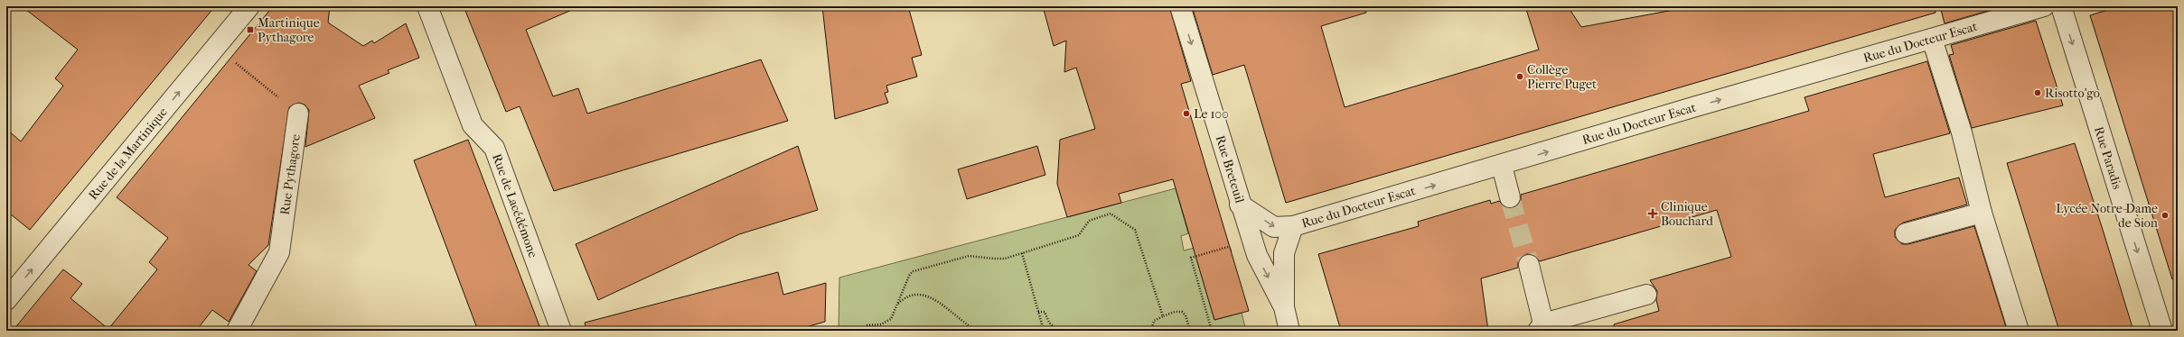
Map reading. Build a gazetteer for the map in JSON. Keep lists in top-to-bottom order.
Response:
{
  "streets": {
    "street": [
      "Rue du Docteur Escat",
      "Rue de la Martinique",
      "Rue Paradis",
      "Rue Breteuil",
      "Rue Pythagore",
      "Rue de Lacédémone"
    ]
  },
  "crossings": [
    ["Rue du Docteur Escat", "Rue Breteuil"]
  ],
  "one_way": ["Rue du Docteur Escat", "Rue de la Martinique", "Rue Breteuil"],
  "places": {
    "transit": ["Martinique Pythagore"],
    "other": [
      "Collège Pierre Puget",
      "Risotto'go",
      "Le 100",
      "Lycée Notre-Dame de Sion"
    ],
    "health": ["Clinique Bouchard"]
  }
}
